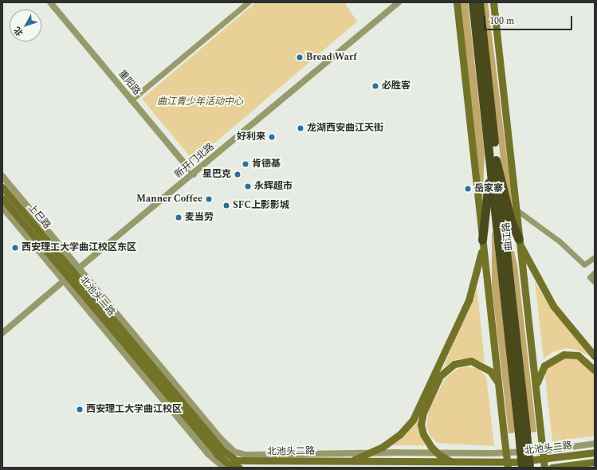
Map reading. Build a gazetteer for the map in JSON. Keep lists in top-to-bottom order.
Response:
{
  "streets": {
    "highway": ["曲江路"],
    "main road": ["上巳路", "北池头二路"],
    "street": ["重阳路", "新开门北路"]
  },
  "crossings": [
    ["重阳路", "新开门北路"],
    ["新开门北路", "上巳路"],
    ["新开门北路", "北池头二路"],
    ["上巳路", "北池头二路"]
  ],
  "parks": ["曲江青少年活动中心"],
  "places": [
    "Bread Warf",
    "必胜客",
    "龙湖西安曲江天街",
    "好利来",
    "肯德基",
    "星巴克",
    "永辉超市",
    "岳家寨",
    "Manner Coffee",
    "SFC上影影城",
    "麦当劳",
    "西安理工大学曲江校区东区",
    "西安理工大学曲江校区"
  ],
  "scale_bar": "100 m",
  "north": "bottom left"
}
